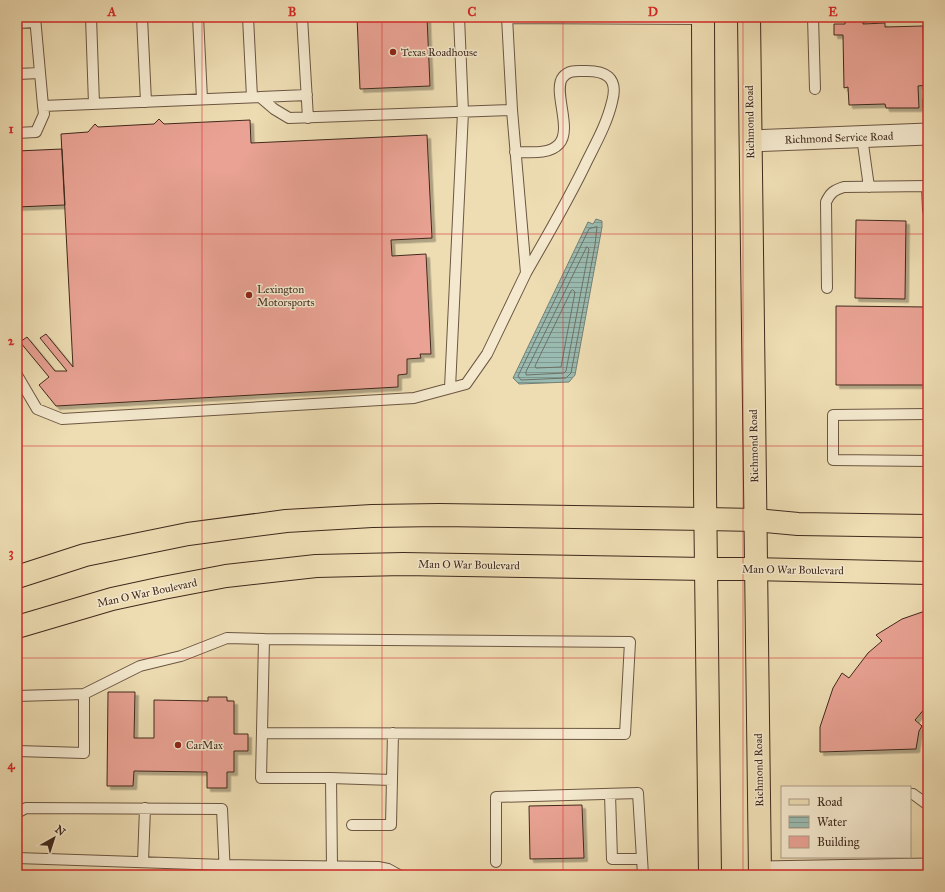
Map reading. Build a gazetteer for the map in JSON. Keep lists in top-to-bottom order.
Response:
{
  "streets": {
    "main road": ["Richmond Road", "Man O War Boulevard"],
    "street": ["Richmond Service Road"]
  },
  "crossings": [
    ["Richmond Road", "Richmond Service Road"],
    ["Richmond Road", "Man O War Boulevard"]
  ],
  "places": ["Texas Roadhouse", "Lexington Motorsports", "CarMax"],
  "legend": ["Road", "Water", "Building"],
  "north": "top right",
  "grid": {
    "columns": [
      "A",
      "B",
      "C",
      "D",
      "E"
    ],
    "rows": [
      "1",
      "2",
      "3",
      "4"
    ]
  }
}
